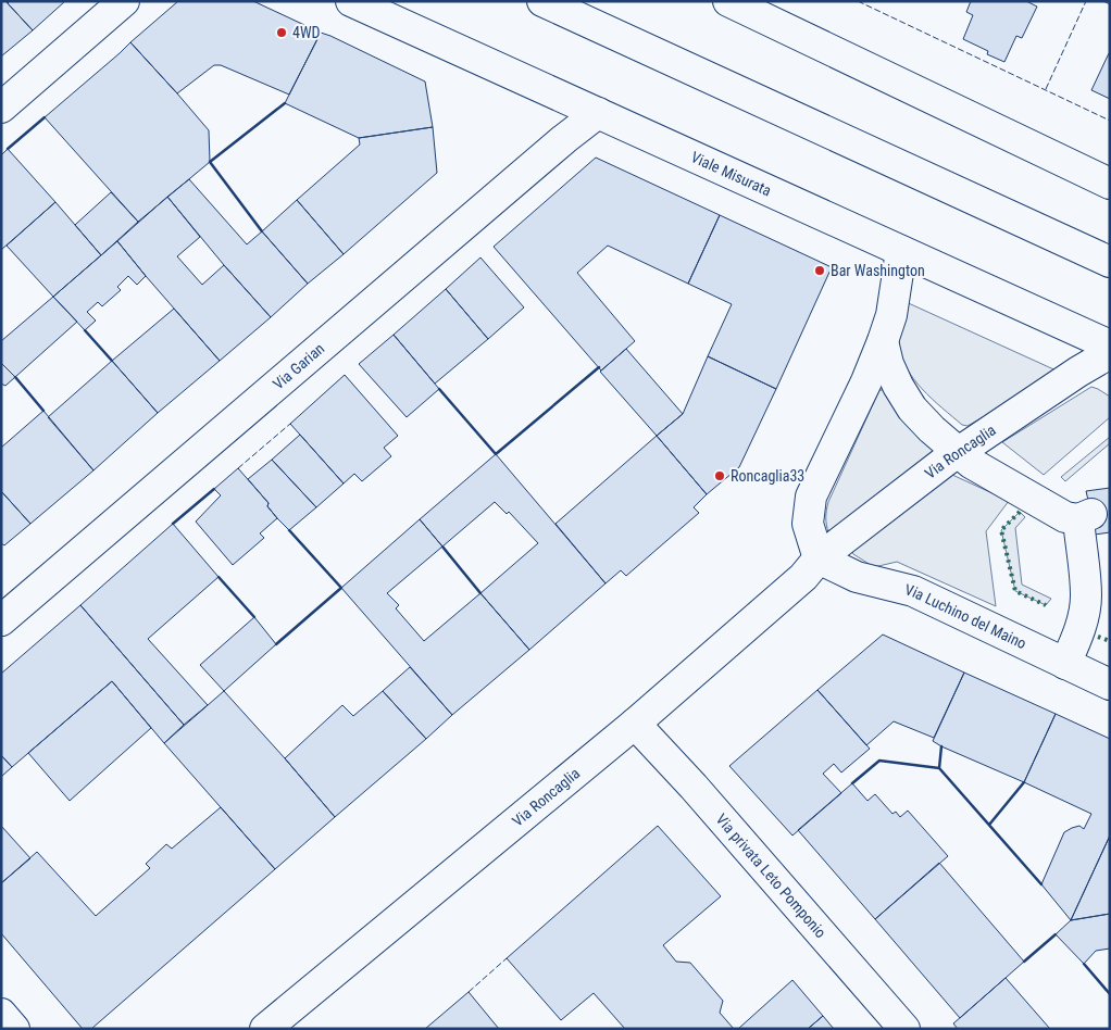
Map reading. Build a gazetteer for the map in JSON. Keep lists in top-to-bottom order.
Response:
{
  "streets": {
    "street": [
      "Viale Misurata",
      "Via Garian",
      "Via Roncaglia",
      "Via Luchino del Maino",
      "Via privata Leto Pomponio"
    ]
  },
  "crossings": [
    ["Viale Misurata", "Via Garian"],
    ["Via Roncaglia", "Via Luchino del Maino"],
    ["Via Roncaglia", "Via privata Leto Pomponio"]
  ],
  "places": ["4WD", "Bar Washington", "Roncaglia33"]
}
